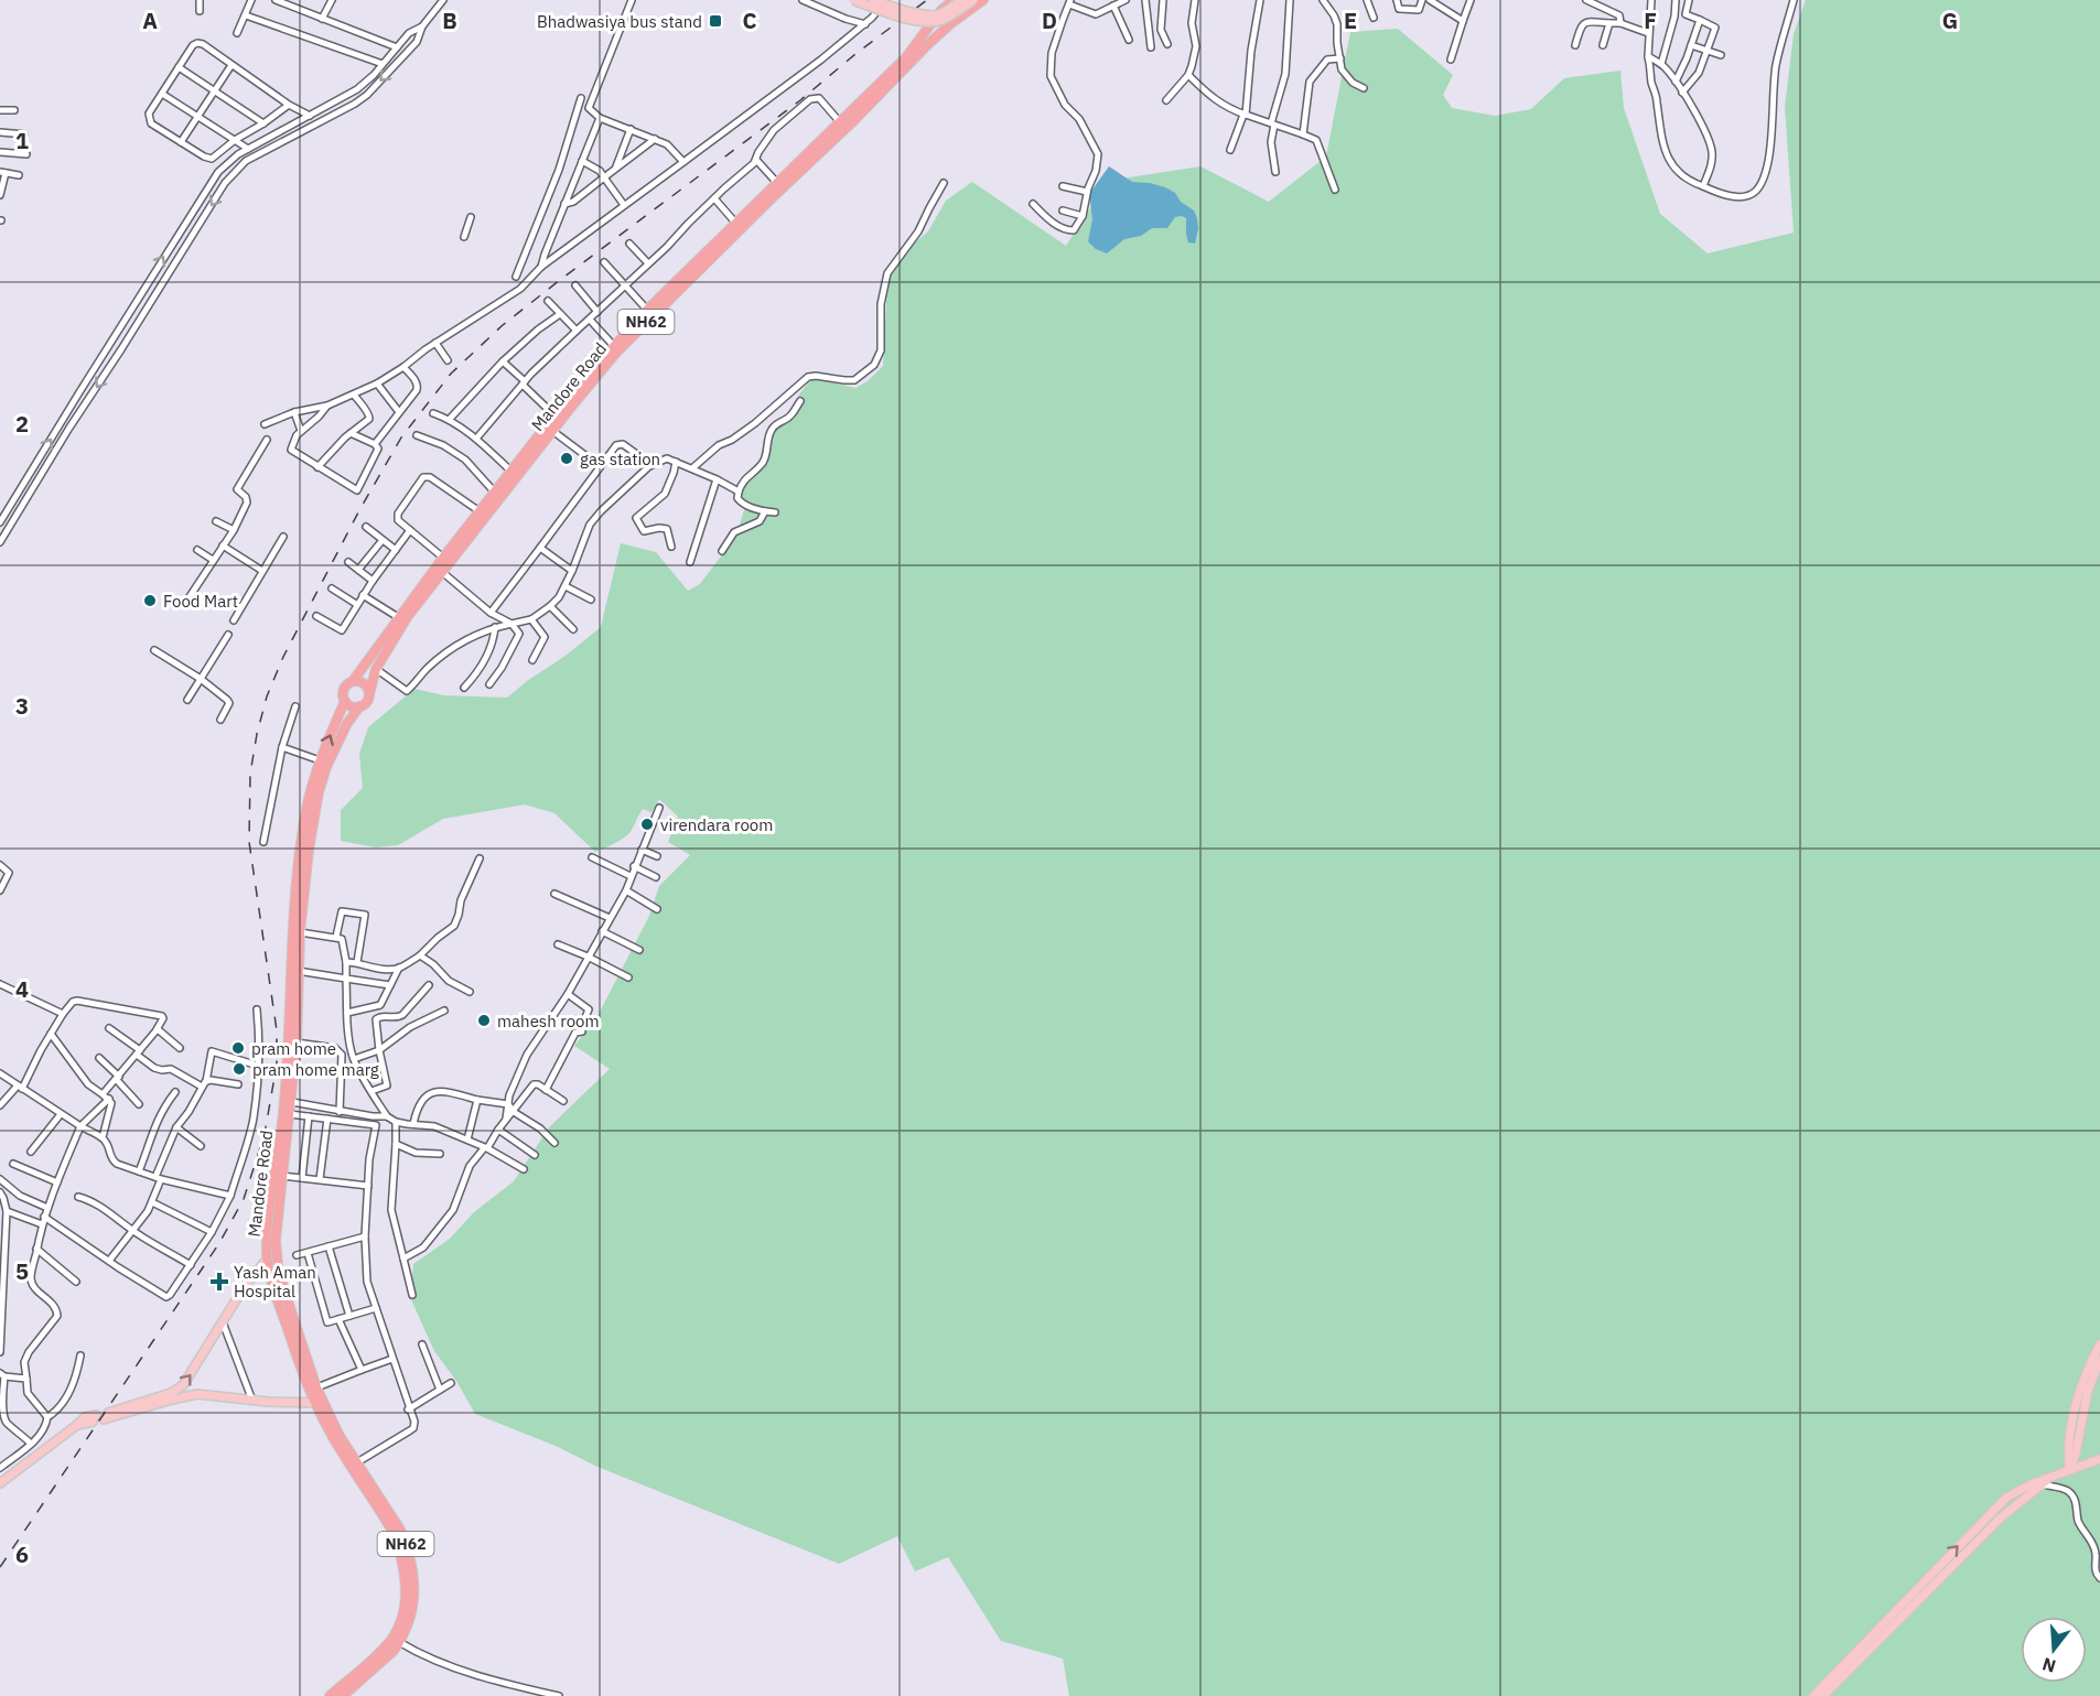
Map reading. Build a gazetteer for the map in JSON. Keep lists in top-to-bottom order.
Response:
{
  "streets": {
    "highway": ["NH62", "Mandore Road"]
  },
  "crossings": [
    ["NH62", "Mandore Road"]
  ],
  "places": {
    "transit": ["Bhadwasiya bus stand"],
    "other": [
      "gas station",
      "Food Mart",
      "virendara room",
      "mahesh room",
      "pram home",
      "pram home marg"
    ],
    "health": ["Yash Aman Hospital"]
  },
  "north": "bottom",
  "grid": {
    "columns": [
      "A",
      "B",
      "C",
      "D",
      "E",
      "F",
      "G"
    ],
    "rows": [
      "1",
      "2",
      "3",
      "4",
      "5",
      "6"
    ]
  }
}
